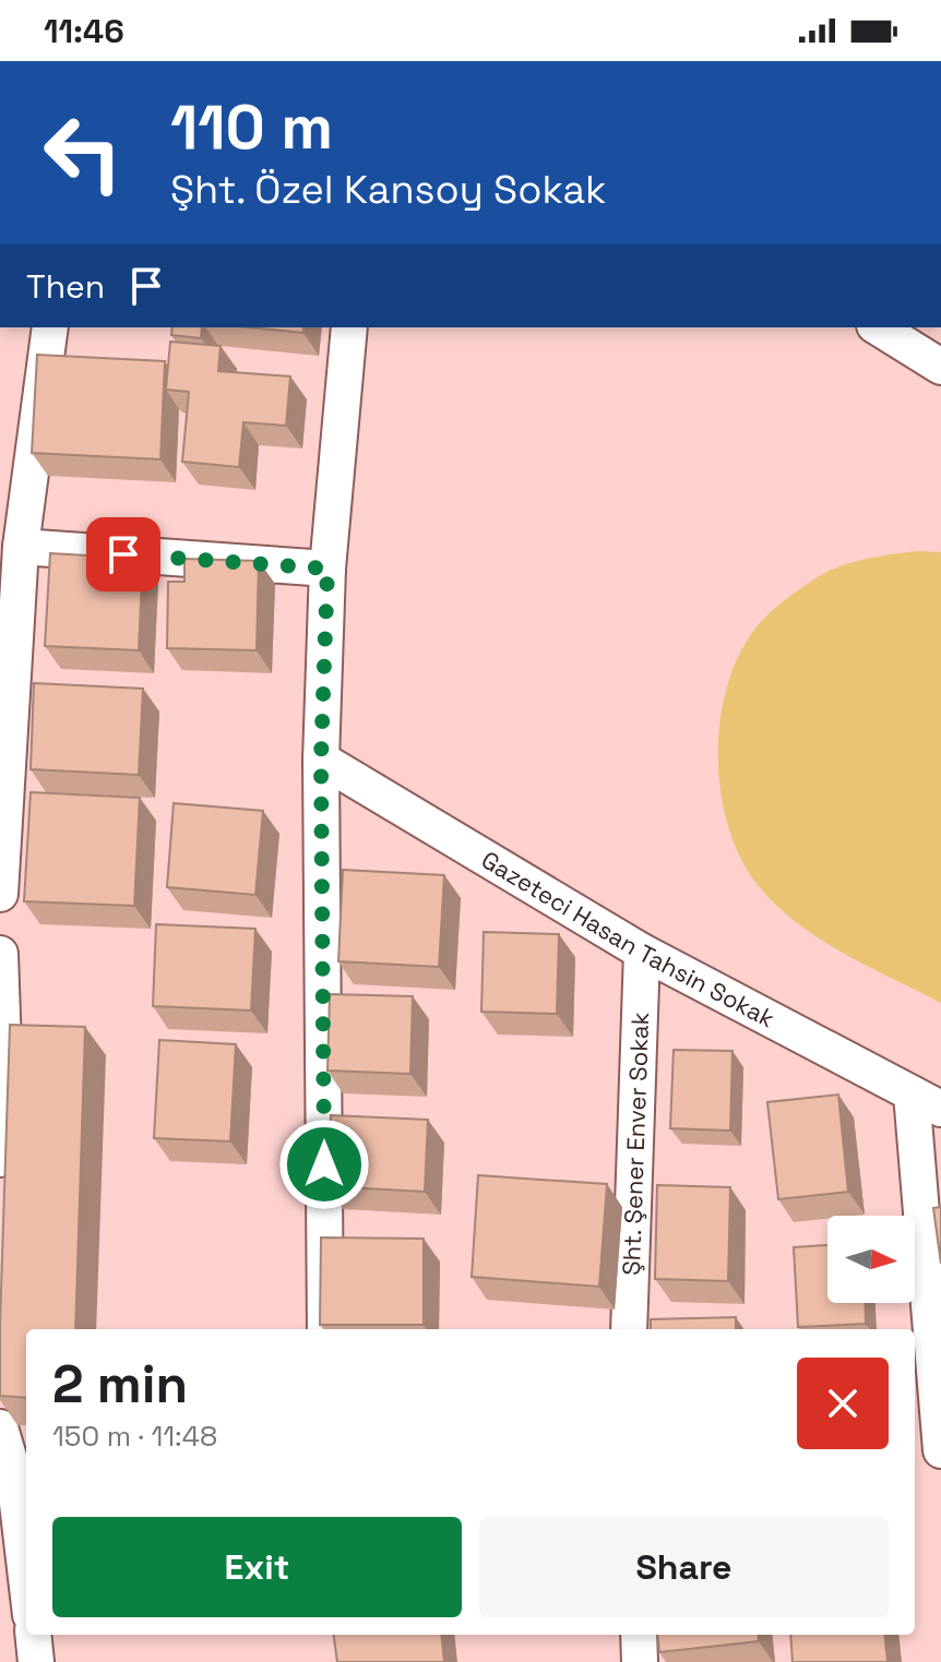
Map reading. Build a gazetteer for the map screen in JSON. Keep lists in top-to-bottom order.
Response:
{
  "streets": {
    "street": ["Gazeteci Hasan Tahsin Sokak", "Şht. Şener Enver Sokak"]
  },
  "crossings": [
    ["Gazeteci Hasan Tahsin Sokak", "Şht. Şener Enver Sokak"]
  ],
  "north": "right",
  "page": {
    "status": "11:46",
    "turn": ["110 m", "Şht. Özel Kansoy Sokak"],
    "then": "Then",
    "heading": ["2 min", "150 m · 11:48"],
    "buttons": ["Exit", "Share"]
  }
}
